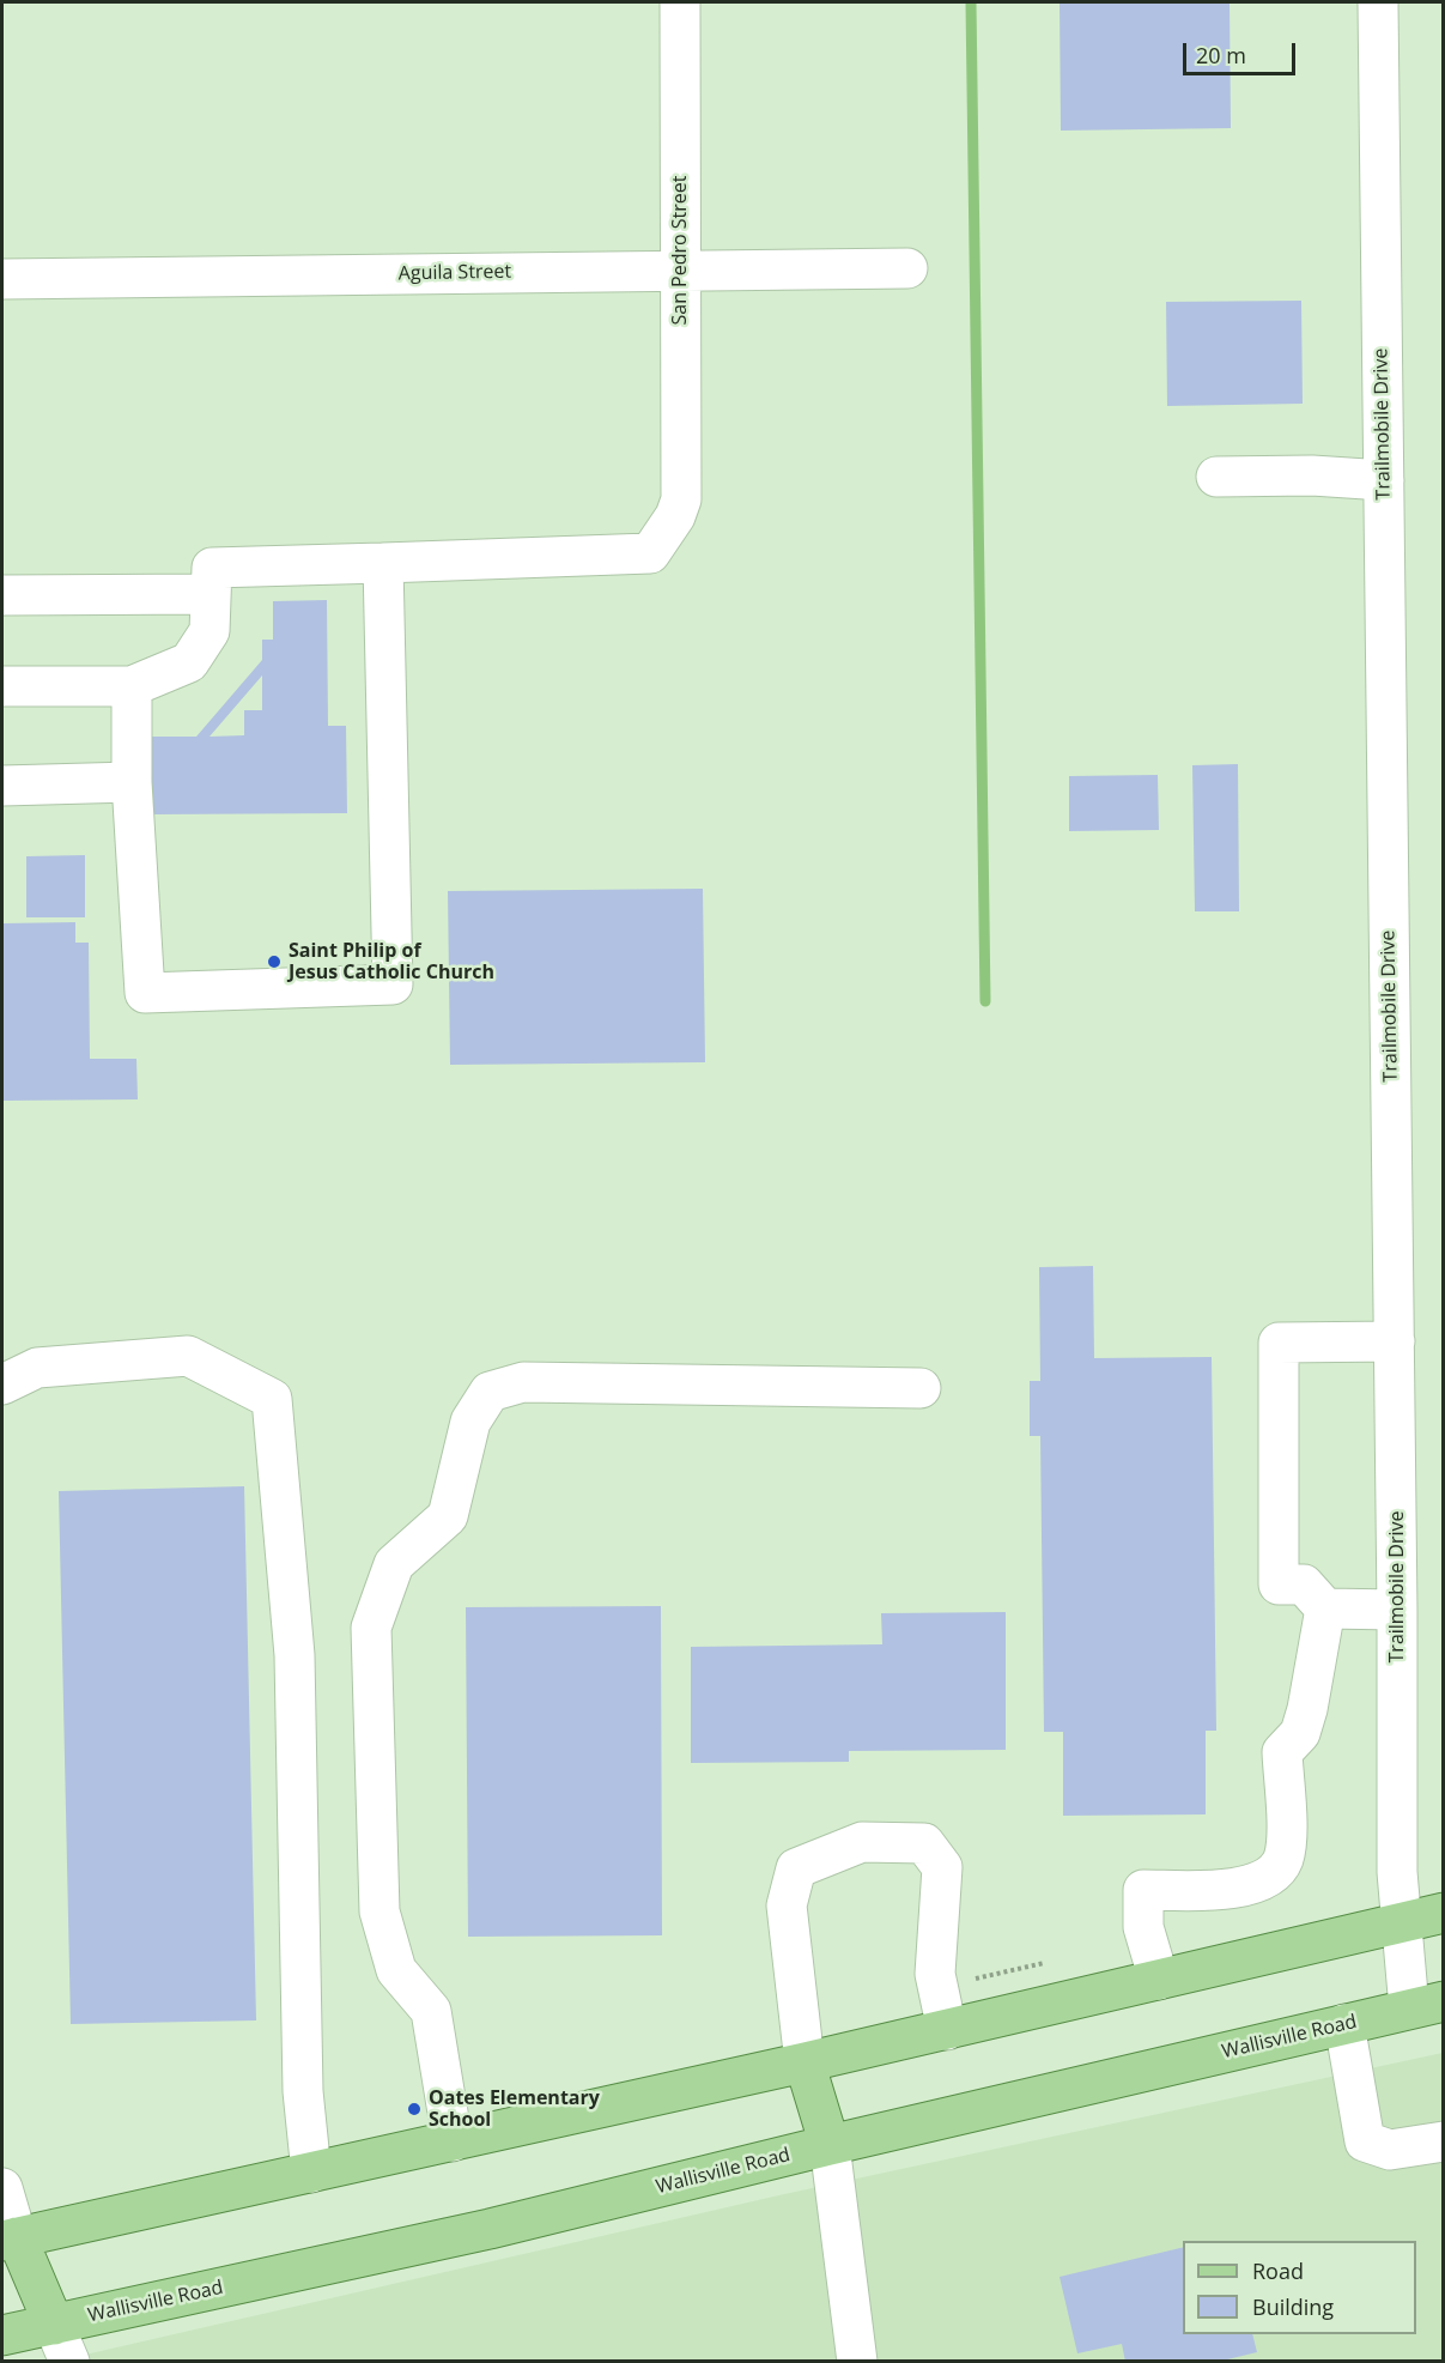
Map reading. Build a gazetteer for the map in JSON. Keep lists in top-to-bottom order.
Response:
{
  "streets": {
    "main road": ["Wallisville Road"],
    "street": ["San Pedro Street", "Aguila Street", "Trailmobile Drive"]
  },
  "crossings": [
    ["San Pedro Street", "Aguila Street"],
    ["Trailmobile Drive", "Wallisville Road"]
  ],
  "places": ["Saint Philip of Jesus Catholic Church", "Oates Elementary School"],
  "legend": ["Road", "Building"],
  "scale_bar": "20 m"
}
